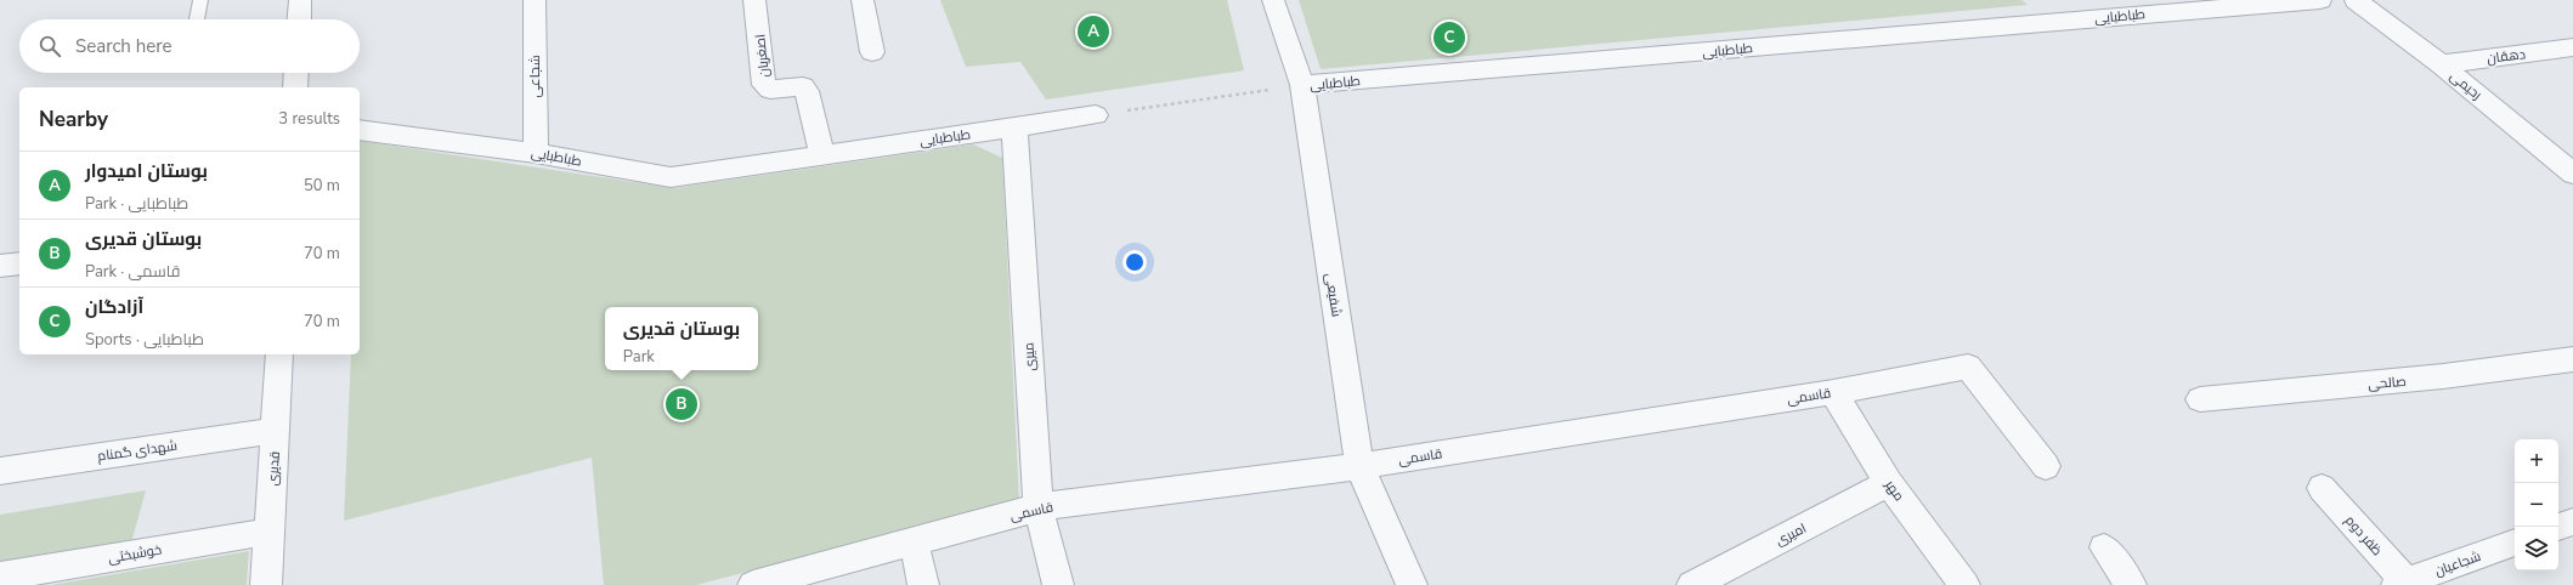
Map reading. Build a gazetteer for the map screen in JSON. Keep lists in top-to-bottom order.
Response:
{
  "streets": {
    "street": [
      "طباطبایی",
      "اصغریان",
      "دهقان",
      "شجاعی",
      "رحیمی",
      "شفیعی",
      "میری",
      "صالحی",
      "قاسمی",
      "شهدای گمنام",
      "قدیری",
      "مهر",
      "امیری",
      "ظفر دوم",
      "خوشبختی",
      "شجاعیان"
    ]
  },
  "crossings": [
    ["طباطبایی", "اصغریان"],
    ["طباطبایی", "شجاعی"],
    ["طباطبایی", "شفیعی"],
    ["طباطبایی", "میری"],
    ["دهقان", "رحیمی"],
    ["شفیعی", "قاسمی"],
    ["میری", "قاسمی"],
    ["قاسمی", "مهر"],
    ["شهدای گمنام", "قدیری"],
    ["قدیری", "خوشبختی"],
    ["مهر", "امیری"],
    ["ظفر دوم", "شجاعیان"]
  ],
  "page": {
    "pins": ["A", "C", "B"],
    "search": "Search here",
    "heading": ["Nearby", "3 results"],
    "list": [
      {
        "mark": "A",
        "name": "بوستان امیدوار",
        "note": "Park · طباطبایی",
        "value": "50 m"
      },
      {
        "mark": "B",
        "name": "بوستان قدیری",
        "note": "Park · قاسمی",
        "value": "70 m"
      },
      {
        "mark": "C",
        "name": "آزادگان",
        "note": "Sports · طباطبایی",
        "value": "70 m"
      }
    ],
    "popup": ["بوستان قدیری", "Park"],
    "map_buttons": ["+", "−"]
  }
}
